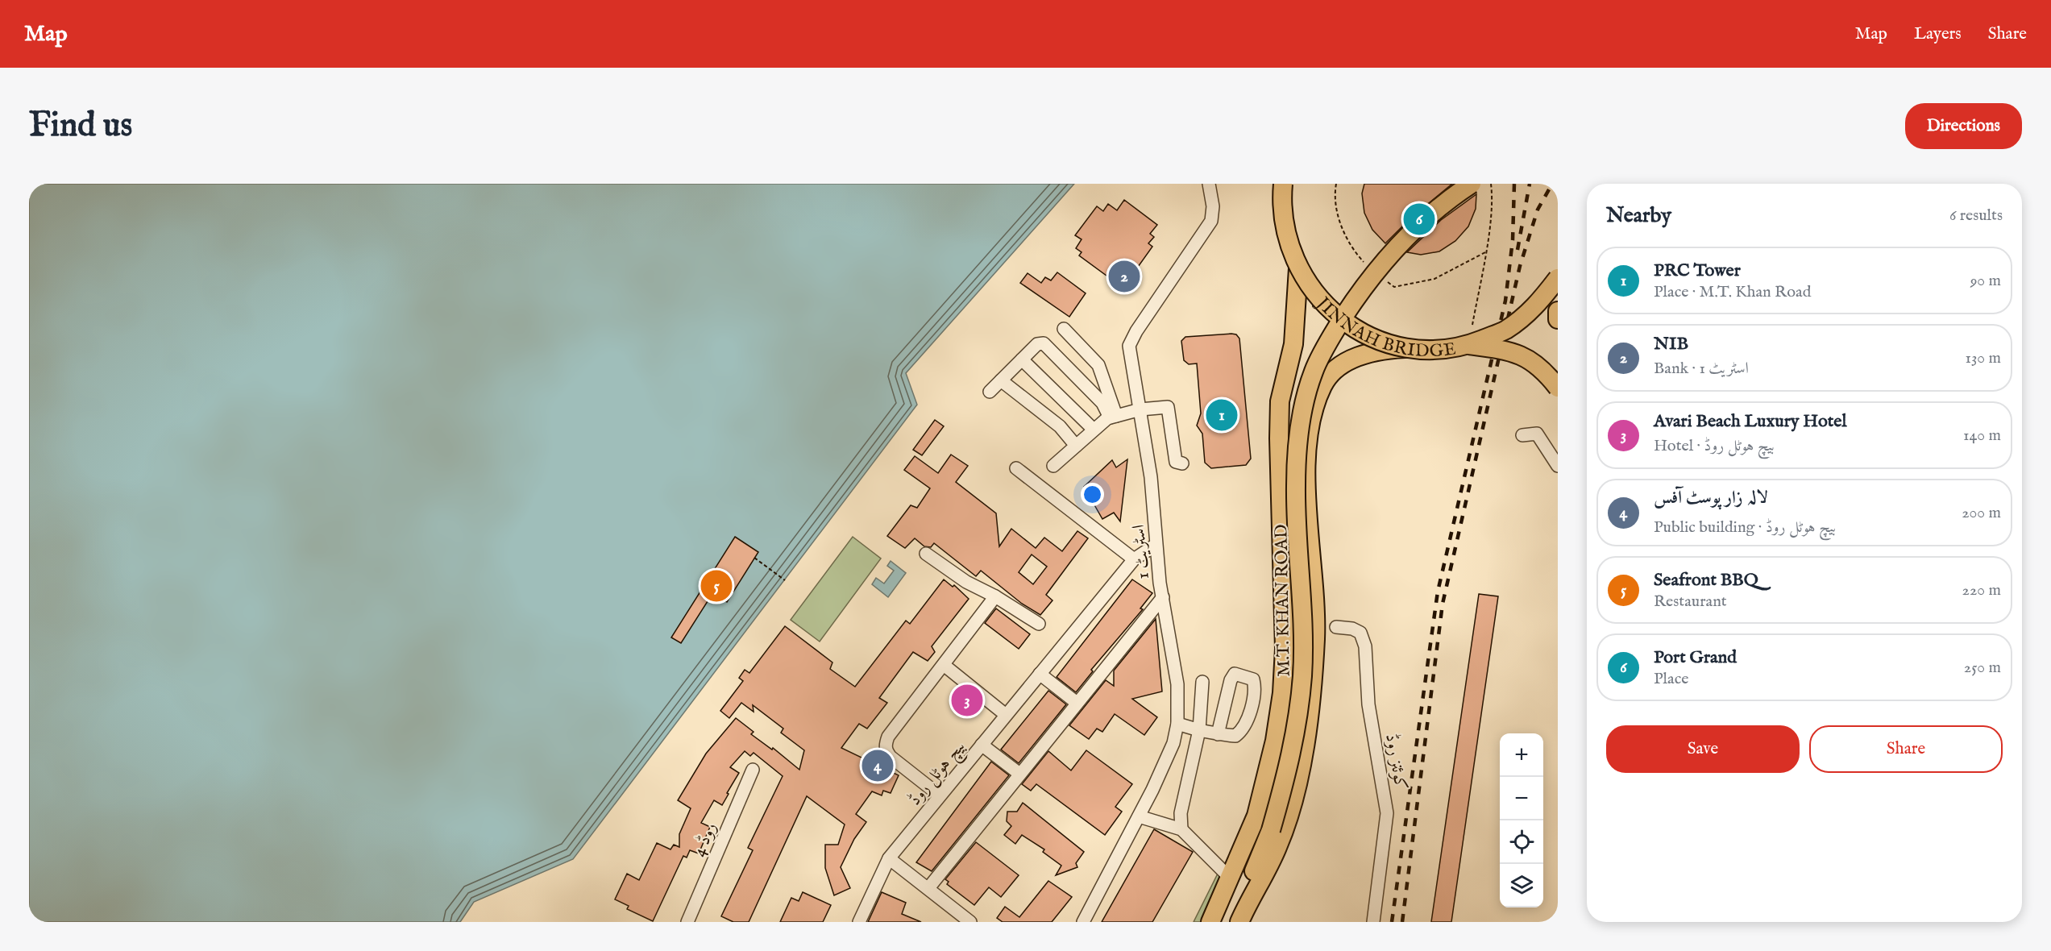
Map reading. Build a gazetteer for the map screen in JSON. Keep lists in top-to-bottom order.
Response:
{
  "streets": {
    "highway": ["JINNAH BRIDGE", "M.T. KHAN ROAD"],
    "street": [
      "اسٹریٹ 1",
      "کوئنز روڈ",
      "بیچ ہوٹل روڈ",
      "روڈ 4"
    ]
  },
  "crossings": [
    ["JINNAH BRIDGE", "M.T. KHAN ROAD"],
    ["اسٹریٹ 1", "بیچ ہوٹل روڈ"]
  ],
  "page": {
    "header": "Map",
    "nav": ["Map", "Layers", "Share"],
    "buttons": [
      "Directions",
      ["Save", "Share"]
    ],
    "title": "Find us",
    "heading": ["Nearby", "6 results"],
    "pins": [
      "6",
      "2",
      "1",
      "5",
      "3",
      "4"
    ],
    "list": [
      {
        "mark": "1",
        "name": "PRC Tower",
        "note": "Place · M.T. Khan Road",
        "value": "90 m"
      },
      {
        "mark": "2",
        "name": "NIB",
        "note": "Bank · اسٹریٹ 1",
        "value": "130 m"
      },
      {
        "mark": "3",
        "name": "Avari Beach Luxury Hotel",
        "note": "Hotel · بیچ ہوٹل روڈ",
        "value": "140 m"
      },
      {
        "mark": "4",
        "name": "لالہ زار پوسٹ آفس",
        "note": "Public building · بیچ ہوٹل روڈ",
        "value": "200 m"
      },
      {
        "mark": "5",
        "name": "Seafront BBQ",
        "note": "Restaurant",
        "value": "220 m"
      },
      {
        "mark": "6",
        "name": "Port Grand",
        "note": "Place",
        "value": "250 m"
      }
    ],
    "map_buttons": ["+", "−"]
  }
}
